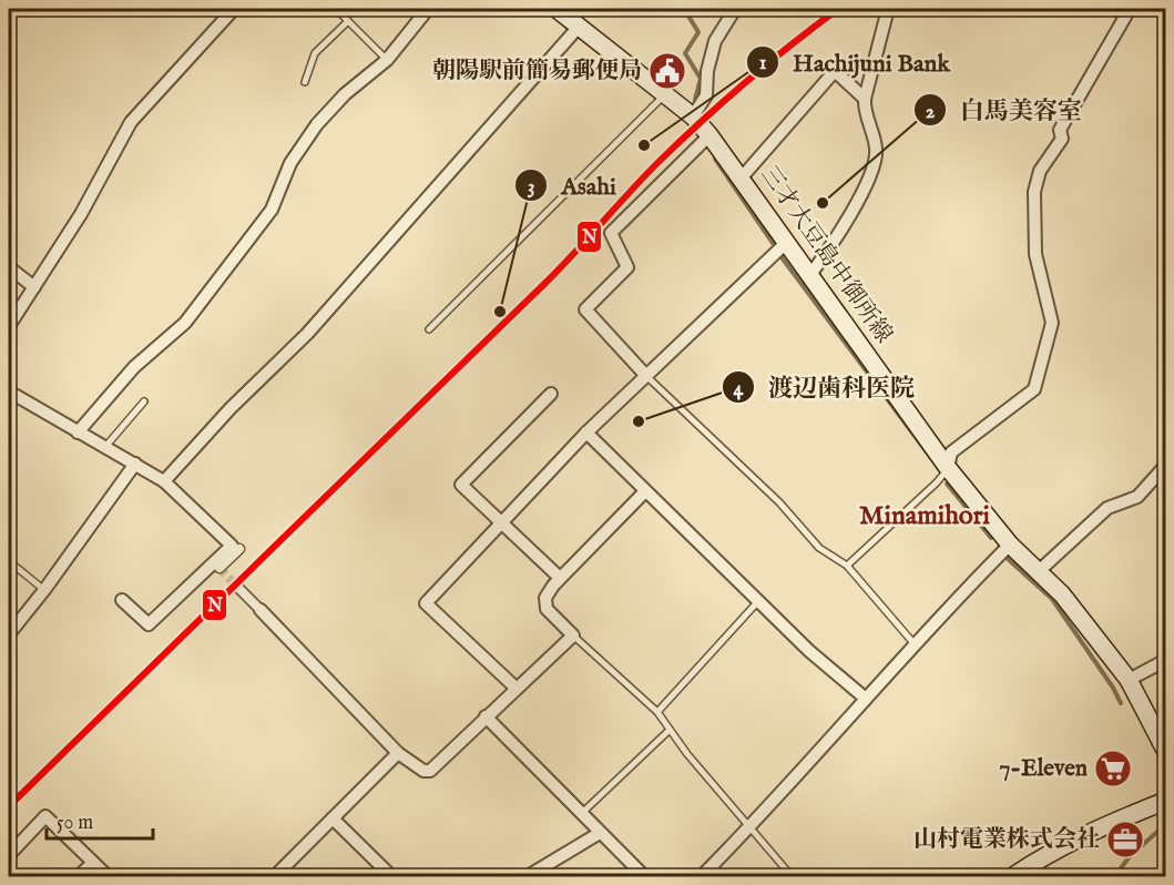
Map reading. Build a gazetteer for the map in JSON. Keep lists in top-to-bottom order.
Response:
{
  "streets": {
    "main road": ["三才大豆島中御所線"]
  },
  "districts": ["Minamihori"],
  "places": {
    "public building": ["朝陽駅前簡易郵便局"],
    "other": [
      "Hachijuni Bank",
      "白馬美容室",
      "Asahi",
      "渡辺歯科医院"
    ],
    "supermarket": ["7-Eleven"],
    "office": ["山村電業株式会社"]
  },
  "lines": ["transit line N"],
  "scale_bar": "50 m"
}
